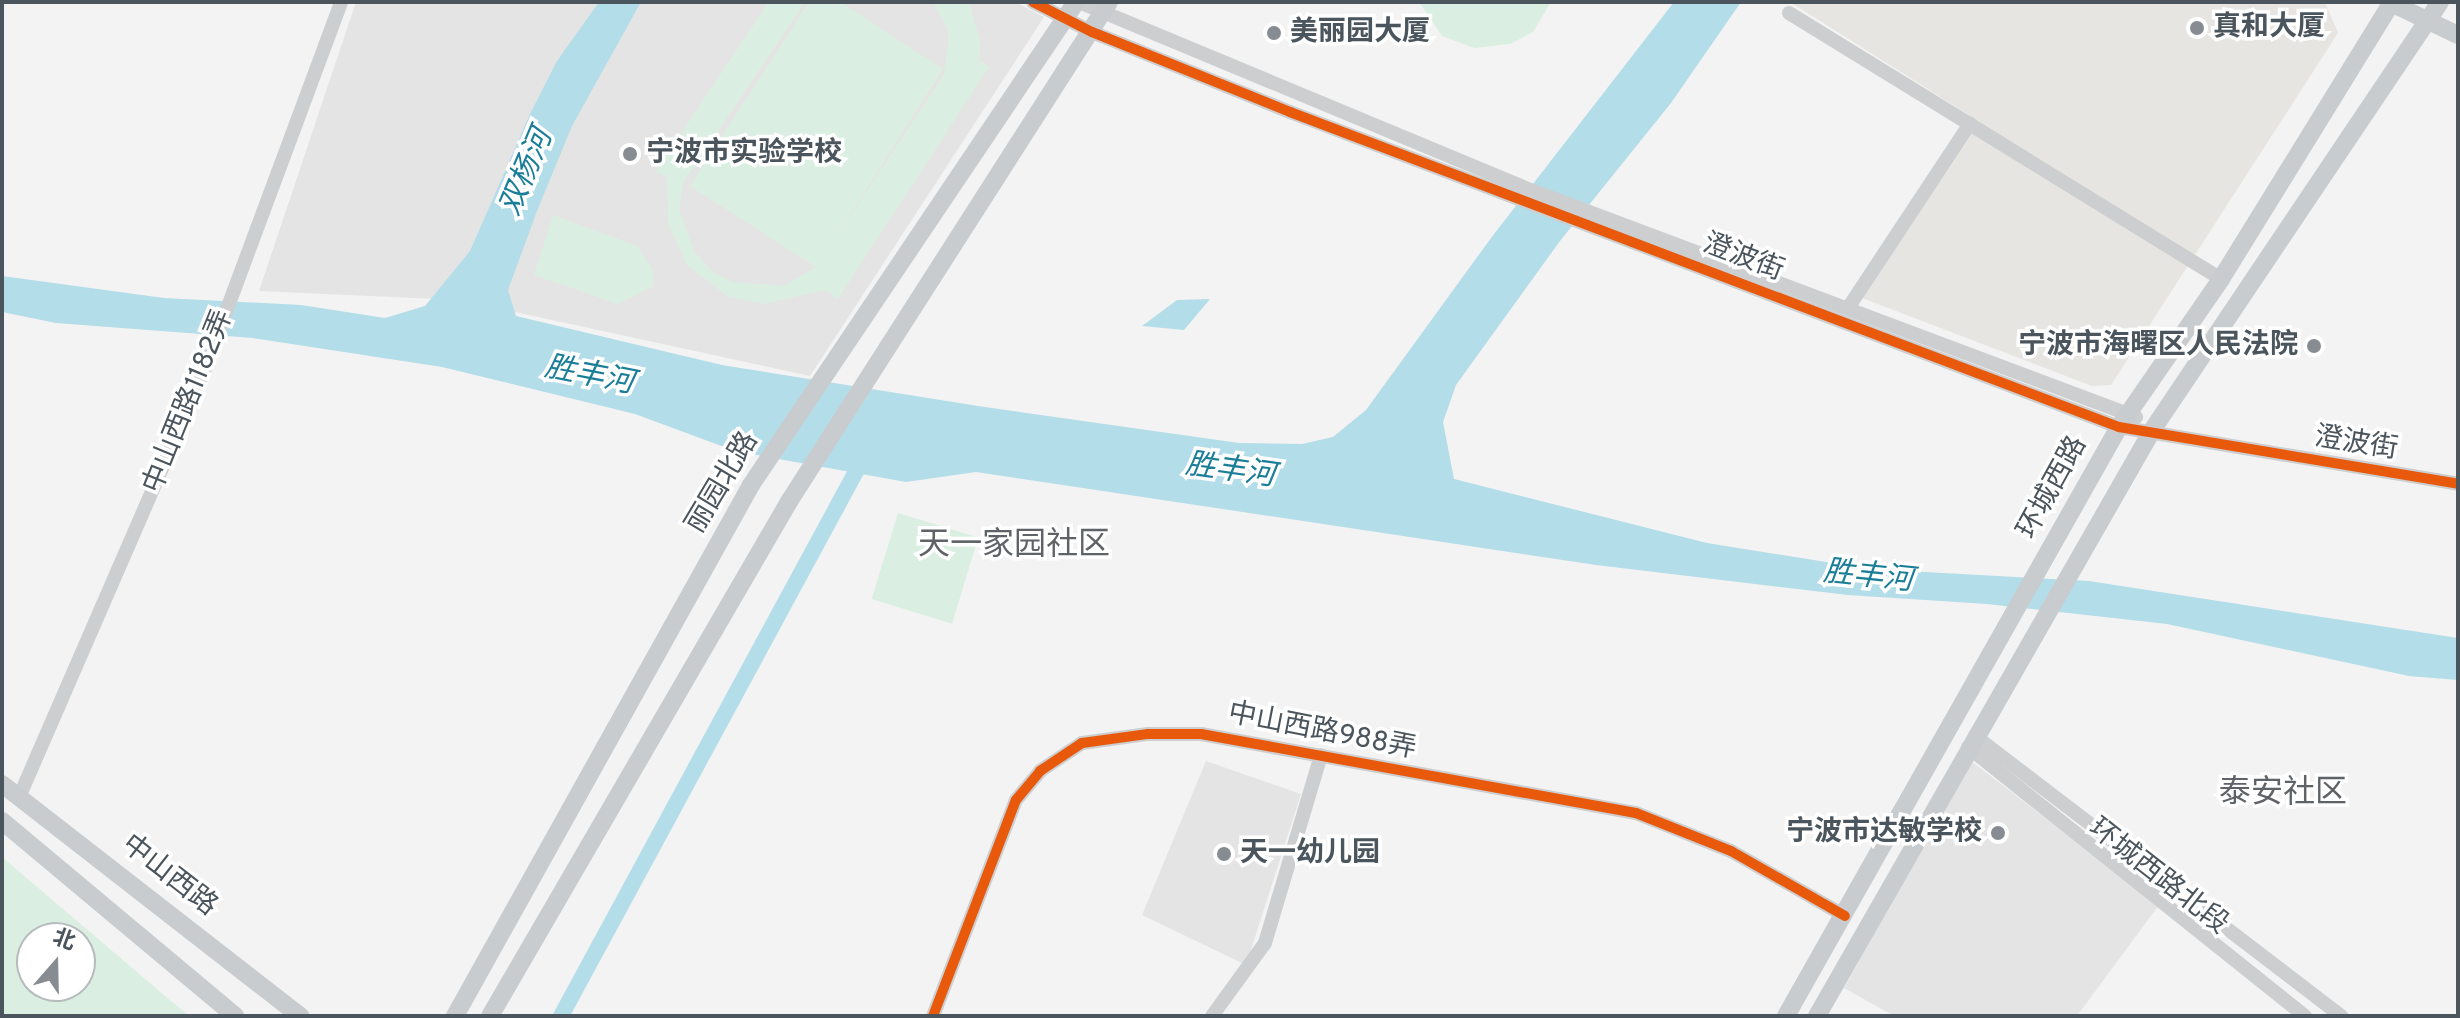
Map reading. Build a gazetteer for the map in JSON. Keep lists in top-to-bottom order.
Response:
{
  "streets": {
    "main road": ["丽园北路", "环城西路", "中山西路"],
    "street": [
      "澄波街",
      "中山西路1182弄",
      "中山西路988弄",
      "环城西路北段"
    ]
  },
  "crossings": [
    ["澄波街", "丽园北路"],
    ["澄波街", "环城西路"],
    ["中山西路1182弄", "中山西路"],
    ["环城西路", "中山西路988弄"]
  ],
  "districts": ["天一家园社区", "泰安社区"],
  "water": ["双杨河", "胜丰河"],
  "places": [
    "真和大厦",
    "美丽园大厦",
    "宁波市实验学校",
    "宁波市海曙区人民法院",
    "宁波市达敏学校",
    "天一幼儿园"
  ],
  "north": "top"
}
